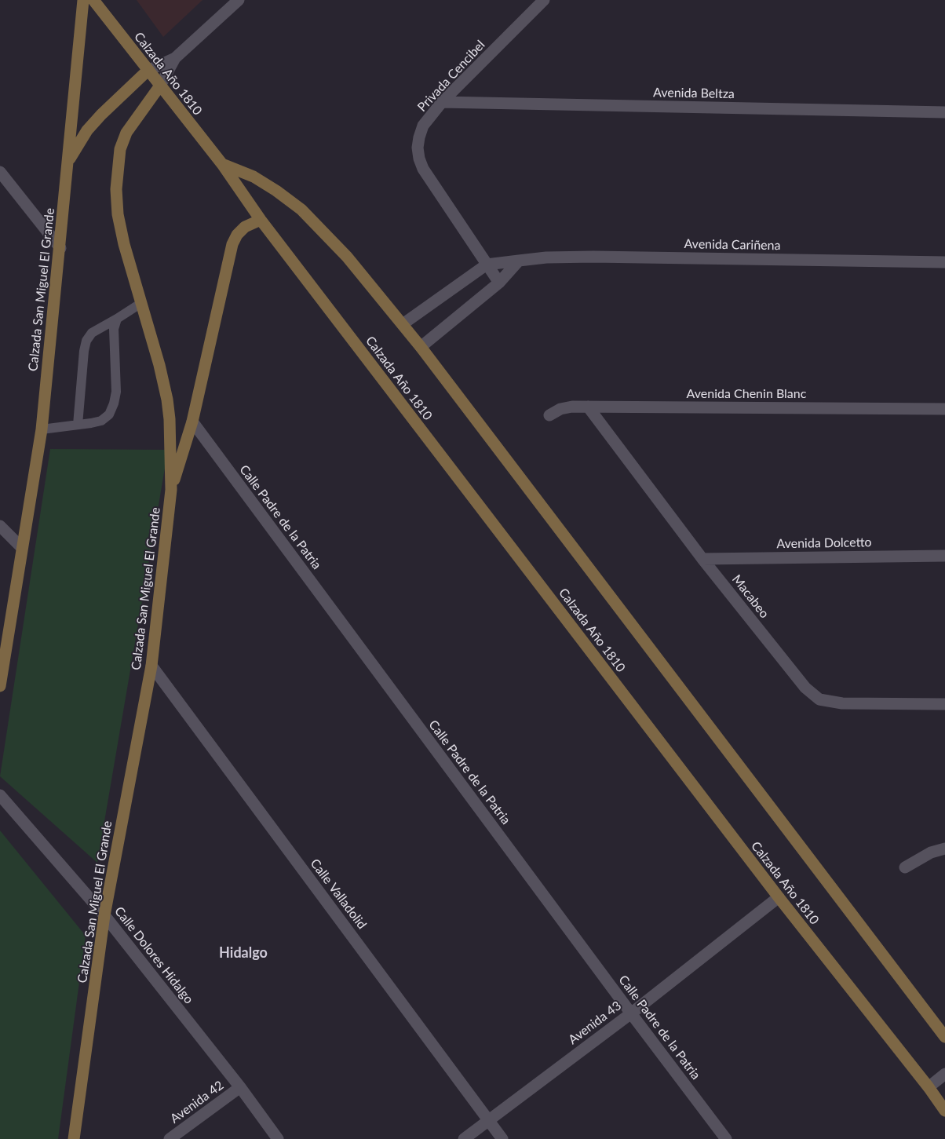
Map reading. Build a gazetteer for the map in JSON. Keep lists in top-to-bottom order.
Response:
{
  "streets": {
    "street": [
      "Calzada Año 1810",
      "Privada Cencibel",
      "Avenida Beltza",
      "Avenida Cariñena",
      "Calzada San Miguel El Grande",
      "Avenida Chenin Blanc",
      "Calle Padre de la Patria",
      "Avenida Dolcetto",
      "Macabeo",
      "Calle Valladolid",
      "Calle Dolores Hidalgo",
      "Avenida 43",
      "Avenida 42"
    ]
  },
  "crossings": [
    ["Calzada Año 1810", "Avenida Cariñena"],
    ["Calzada Año 1810", "Calzada San Miguel El Grande"],
    ["Calzada Año 1810", "Avenida 43"],
    ["Privada Cencibel", "Avenida Beltza"],
    ["Privada Cencibel", "Avenida Cariñena"],
    ["Calzada San Miguel El Grande", "Calle Valladolid"],
    ["Calzada San Miguel El Grande", "Calle Dolores Hidalgo"],
    ["Avenida Chenin Blanc", "Macabeo"],
    ["Calle Padre de la Patria", "Avenida 43"],
    ["Avenida Dolcetto", "Macabeo"],
    ["Calle Valladolid", "Avenida 43"],
    ["Calle Dolores Hidalgo", "Avenida 42"]
  ],
  "districts": ["Hidalgo"]
}
